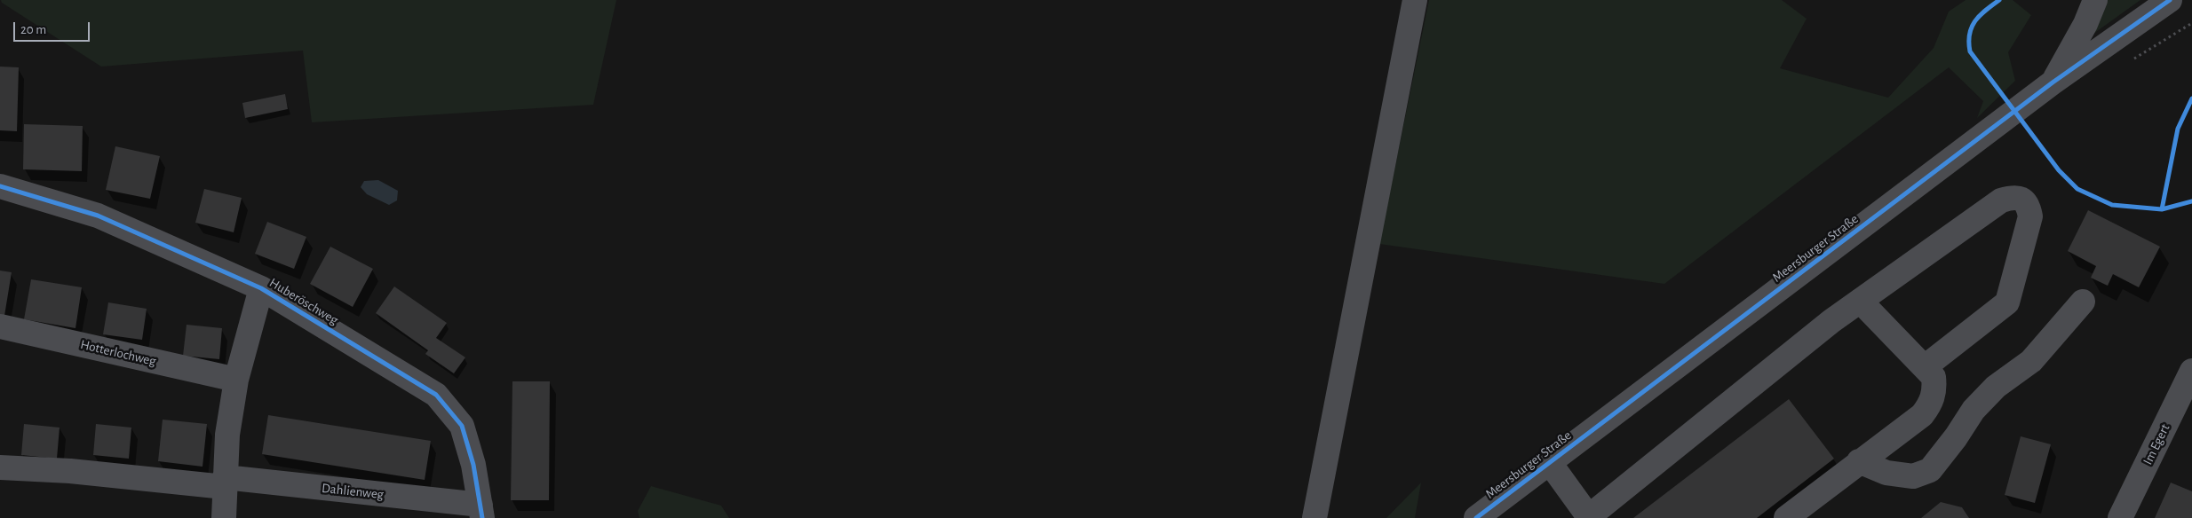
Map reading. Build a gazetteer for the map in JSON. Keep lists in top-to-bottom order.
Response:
{
  "streets": {
    "street": [
      "Meersburger Straße",
      "Huberöschweg",
      "Hotterlochweg",
      "Im Egert",
      "Dahlienweg"
    ]
  },
  "crossings": [
    ["Huberöschweg", "Dahlienweg"]
  ],
  "scale_bar": "20 m"
}
